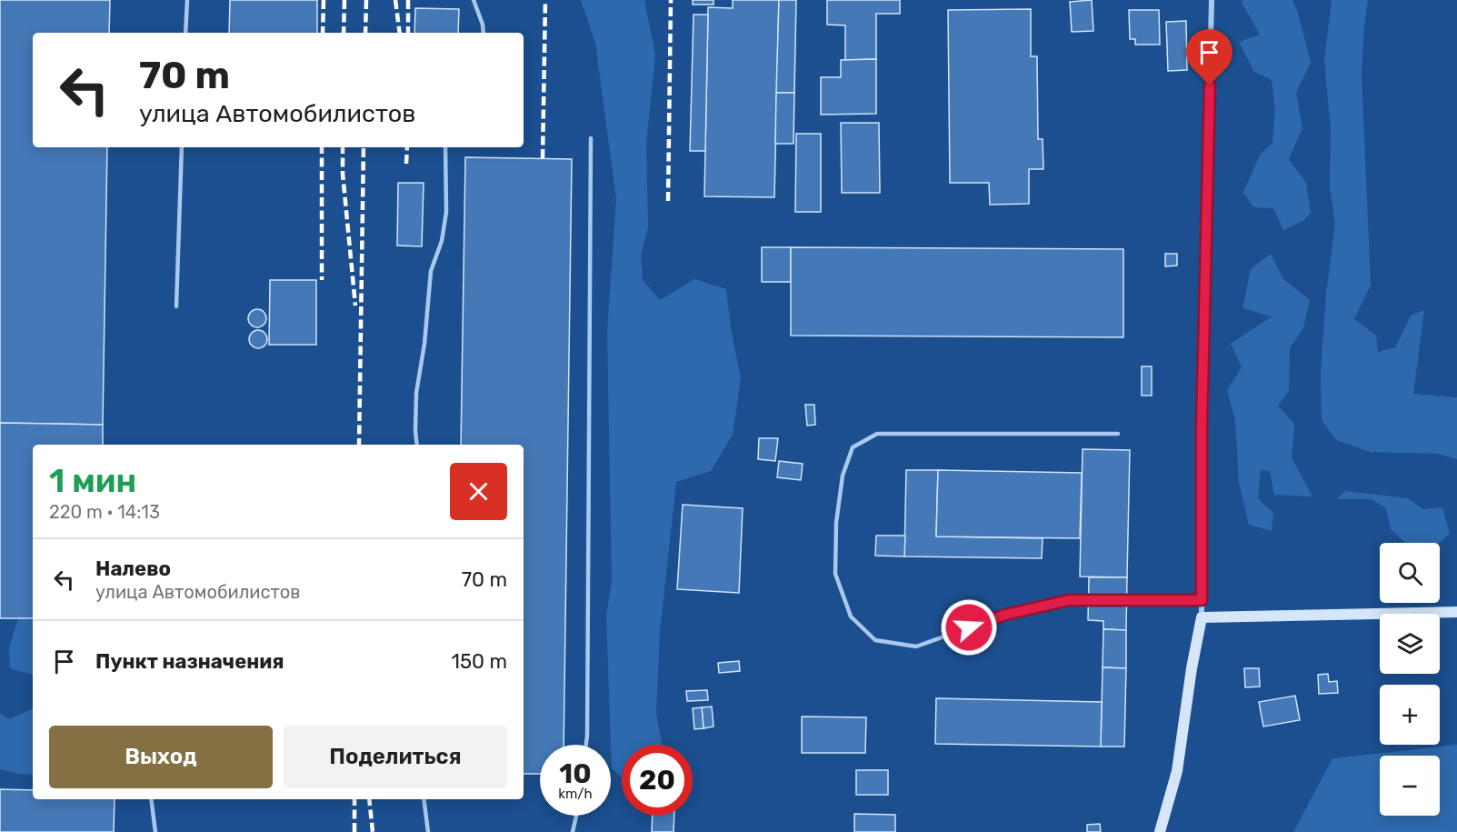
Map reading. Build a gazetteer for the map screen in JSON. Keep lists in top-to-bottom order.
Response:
{
  "page": {
    "turn": ["70 m", "улица Автомобилистов"],
    "heading": ["1 мин", "220 m · 14:13"],
    "list": [
      {
        "name": "Налево",
        "note": "улица Автомобилистов",
        "value": "70 m"
      },
      {
        "name": "Пункт назначения",
        "value": "150 m"
      }
    ],
    "map_buttons": ["+", "−"],
    "buttons": ["Выход", "Поделиться"],
    "speed": "10 km/h",
    "limit": "20"
  }
}
